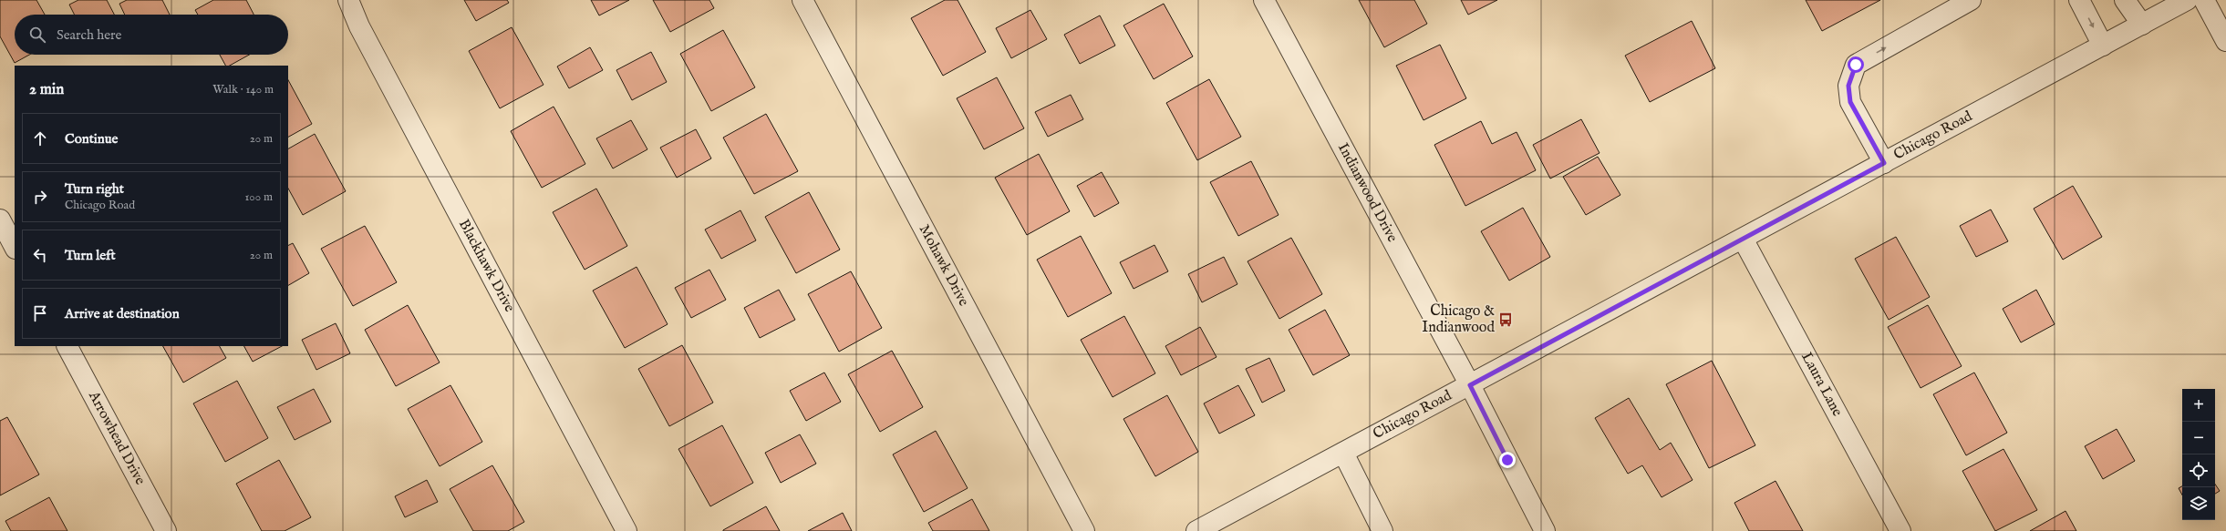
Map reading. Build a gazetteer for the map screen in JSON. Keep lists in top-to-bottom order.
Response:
{
  "streets": {
    "street": [
      "Chicago Road",
      "Indianwood Drive",
      "Blackhawk Drive",
      "Mohawk Drive",
      "Laura Lane",
      "Arrowhead Drive"
    ]
  },
  "crossings": [
    ["Chicago Road", "Indianwood Drive"],
    ["Chicago Road", "Laura Lane"]
  ],
  "places": {
    "bus stop": ["Chicago & Indianwood"]
  },
  "page": {
    "search": "Search here",
    "heading": ["2 min", "Walk · 140 m"],
    "list": [
      ["Continue", "20 m"],
      ["Turn right", "Chicago Road", "100 m"],
      ["Turn left", "20 m"],
      "Arrive at destination"
    ],
    "map_buttons": ["+", "−"]
  }
}
